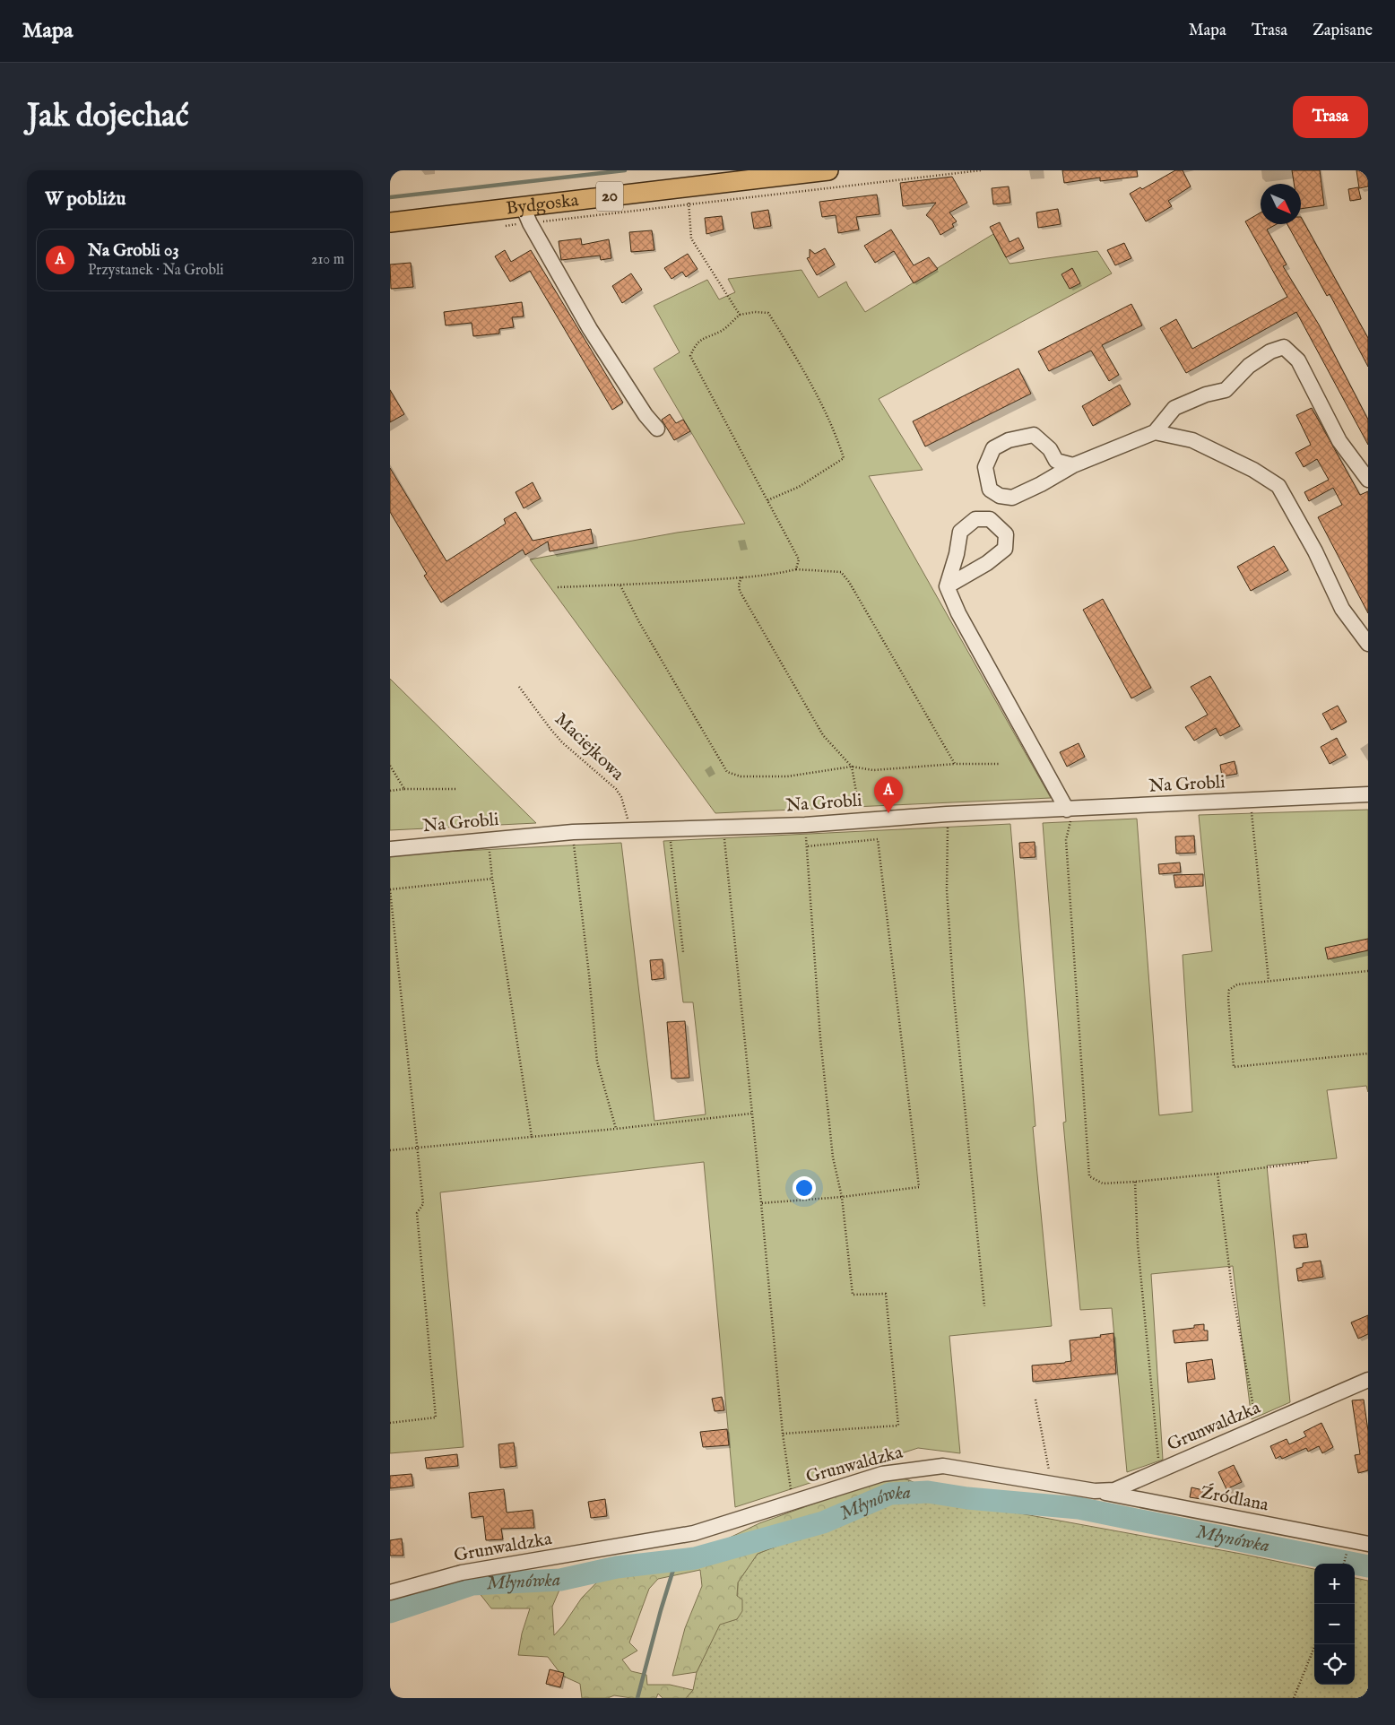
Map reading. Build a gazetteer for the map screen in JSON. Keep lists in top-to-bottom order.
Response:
{
  "streets": {
    "main road": ["20", "Bydgoska"],
    "street": ["Na Grobli", "Grunwaldzka", "Źródlana"],
    "path": ["Maciejkowa"]
  },
  "crossings": [
    ["Maciejkowa", "Na Grobli"],
    ["Grunwaldzka", "Źródlana"]
  ],
  "water": ["Młynówka"],
  "north": "bottom right",
  "page": {
    "header": "Mapa",
    "nav": ["Mapa", "Trasa", "Zapisane"],
    "buttons": "Trasa",
    "title": "Jak dojechać",
    "heading": "W pobliżu",
    "list": [
      {
        "mark": "A",
        "name": "Na Grobli 03",
        "note": "Przystanek · Na Grobli",
        "value": "210 m"
      }
    ],
    "pins": "A",
    "map_buttons": ["+", "−"]
  }
}
